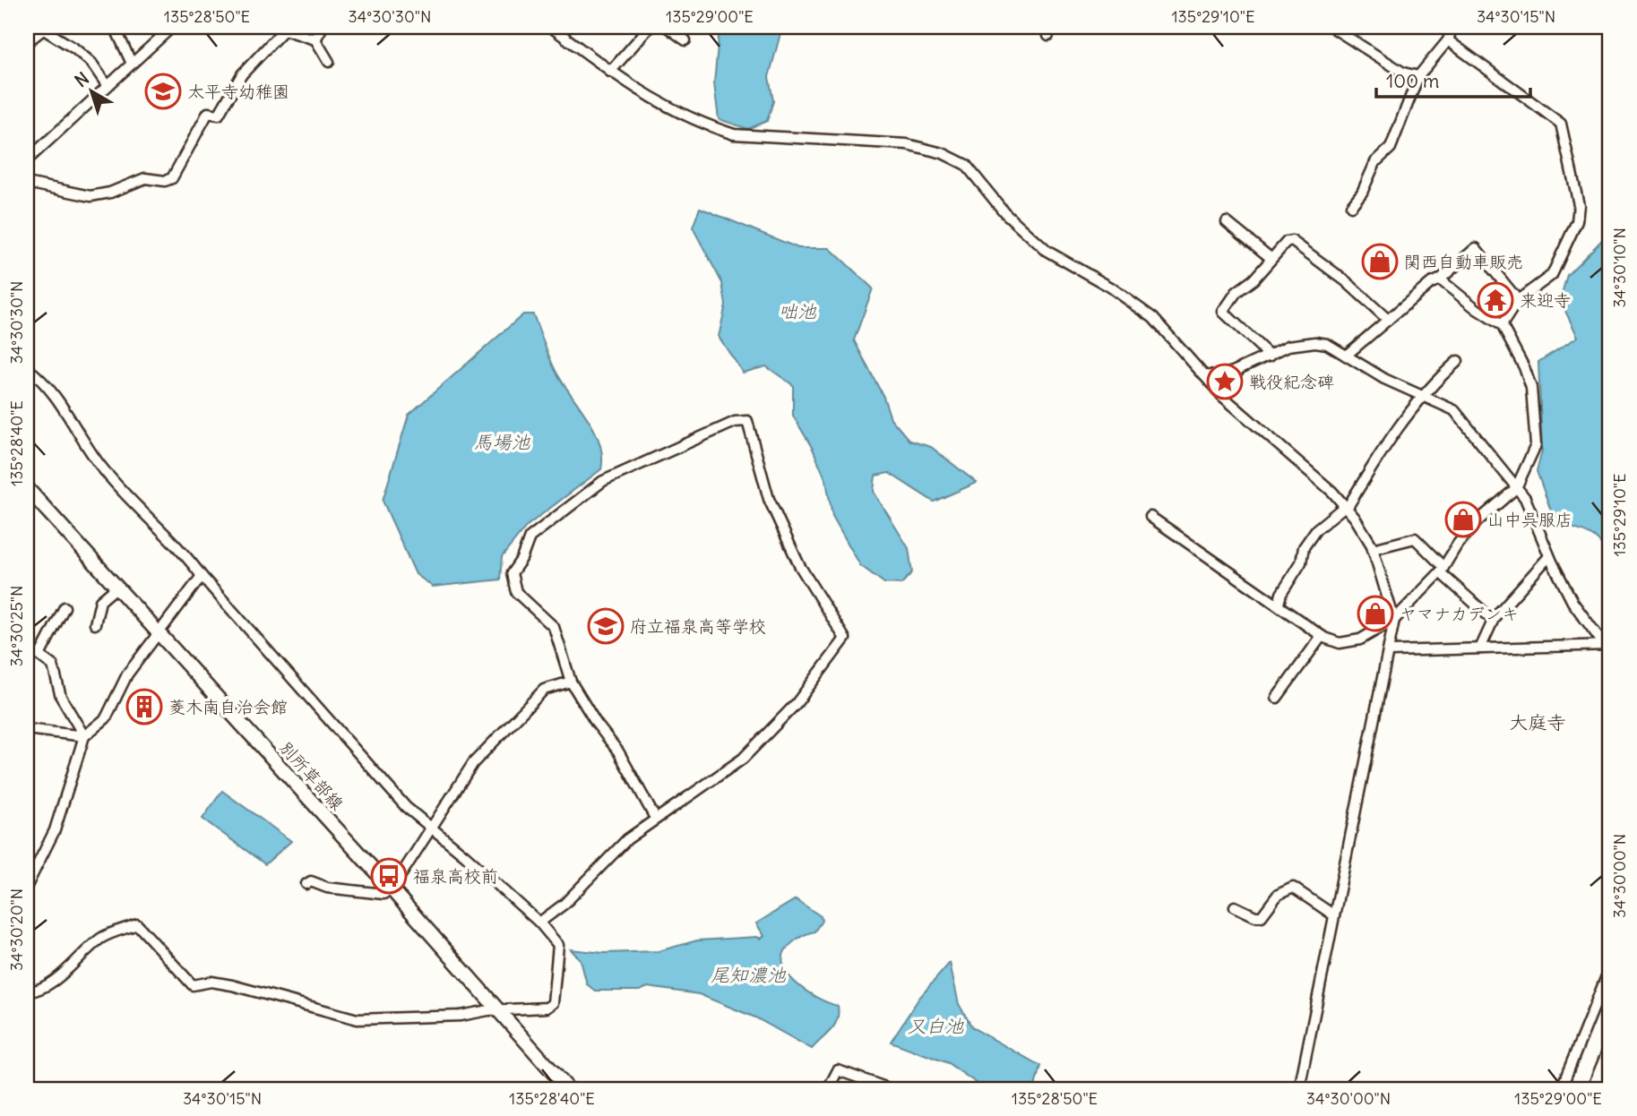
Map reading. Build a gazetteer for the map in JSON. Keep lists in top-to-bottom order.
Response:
{
  "streets": {
    "main road": ["別所草部線"]
  },
  "districts": ["大庭寺"],
  "water": [
    "咄池",
    "馬場池",
    "尾知濃池",
    "又白池"
  ],
  "places": {
    "school or university": ["太平寺幼稚園", "府立福泉高等学校"],
    "shop": ["関西自動車販売", "山中呉服店", "ヤマナカデンキ"],
    "temple": ["来迎寺"],
    "place": ["戦役紀念碑"],
    "building": ["菱木南自治会館"],
    "bus stop": ["福泉高校前"]
  },
  "scale_bar": "100 m",
  "north": "top left",
  "coordinates": [
    "135°28'50\"E",
    "34°30'30\"N",
    "135°29'00\"E",
    "135°29'10\"E",
    "34°30'15\"N",
    "34°30'10\"N",
    "135°28'40\"E",
    "34°30'25\"N",
    "34°30'00\"N",
    "34°30'20\"N"
  ]
}
